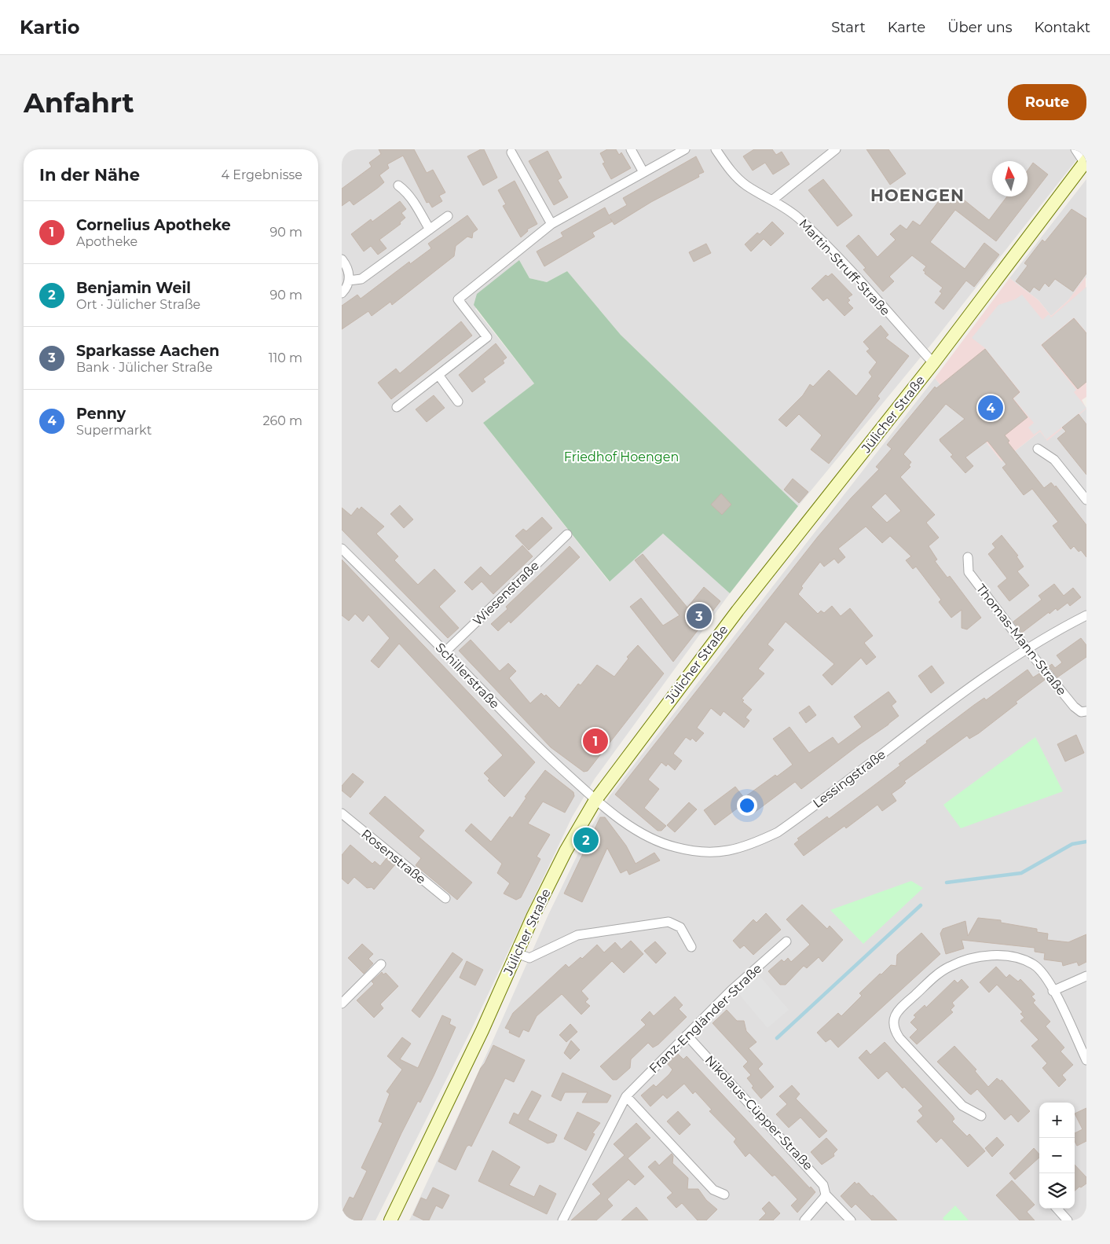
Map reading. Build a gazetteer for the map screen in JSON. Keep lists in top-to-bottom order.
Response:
{
  "streets": {
    "main road": ["Jülicher Straße"],
    "street": [
      "Martin-Struff-Straße",
      "Wiesenstraße",
      "Thomas-Mann-Straße",
      "Schillerstraße",
      "Lessingstraße",
      "Rosenstraße",
      "Franz-Engländer-Straße",
      "Nikolaus-Cüpper-Straße"
    ]
  },
  "crossings": [
    ["Martin-Struff-Straße", "Jülicher Straße"],
    ["Jülicher Straße", "Schillerstraße"],
    ["Jülicher Straße", "Lessingstraße"],
    ["Wiesenstraße", "Schillerstraße"],
    ["Thomas-Mann-Straße", "Lessingstraße"],
    ["Schillerstraße", "Lessingstraße"],
    ["Franz-Engländer-Straße", "Nikolaus-Cüpper-Straße"]
  ],
  "districts": ["HOENGEN"],
  "parks": ["Friedhof Hoengen"],
  "north": "top",
  "page": {
    "header": "Kartio",
    "nav": [
      "Start",
      "Karte",
      "Über uns",
      "Kontakt"
    ],
    "buttons": "Route",
    "title": "Anfahrt",
    "heading": ["In der Nähe", "4 Ergebnisse"],
    "list": [
      {
        "mark": "1",
        "name": "Cornelius Apotheke",
        "note": "Apotheke",
        "value": "90 m"
      },
      {
        "mark": "2",
        "name": "Benjamin Weil",
        "note": "Ort · Jülicher Straße",
        "value": "90 m"
      },
      {
        "mark": "3",
        "name": "Sparkasse Aachen",
        "note": "Bank · Jülicher Straße",
        "value": "110 m"
      },
      {
        "mark": "4",
        "name": "Penny",
        "note": "Supermarkt",
        "value": "260 m"
      }
    ],
    "pins": [
      "4",
      "3",
      "1",
      "2"
    ],
    "map_buttons": ["+", "−"]
  }
}
